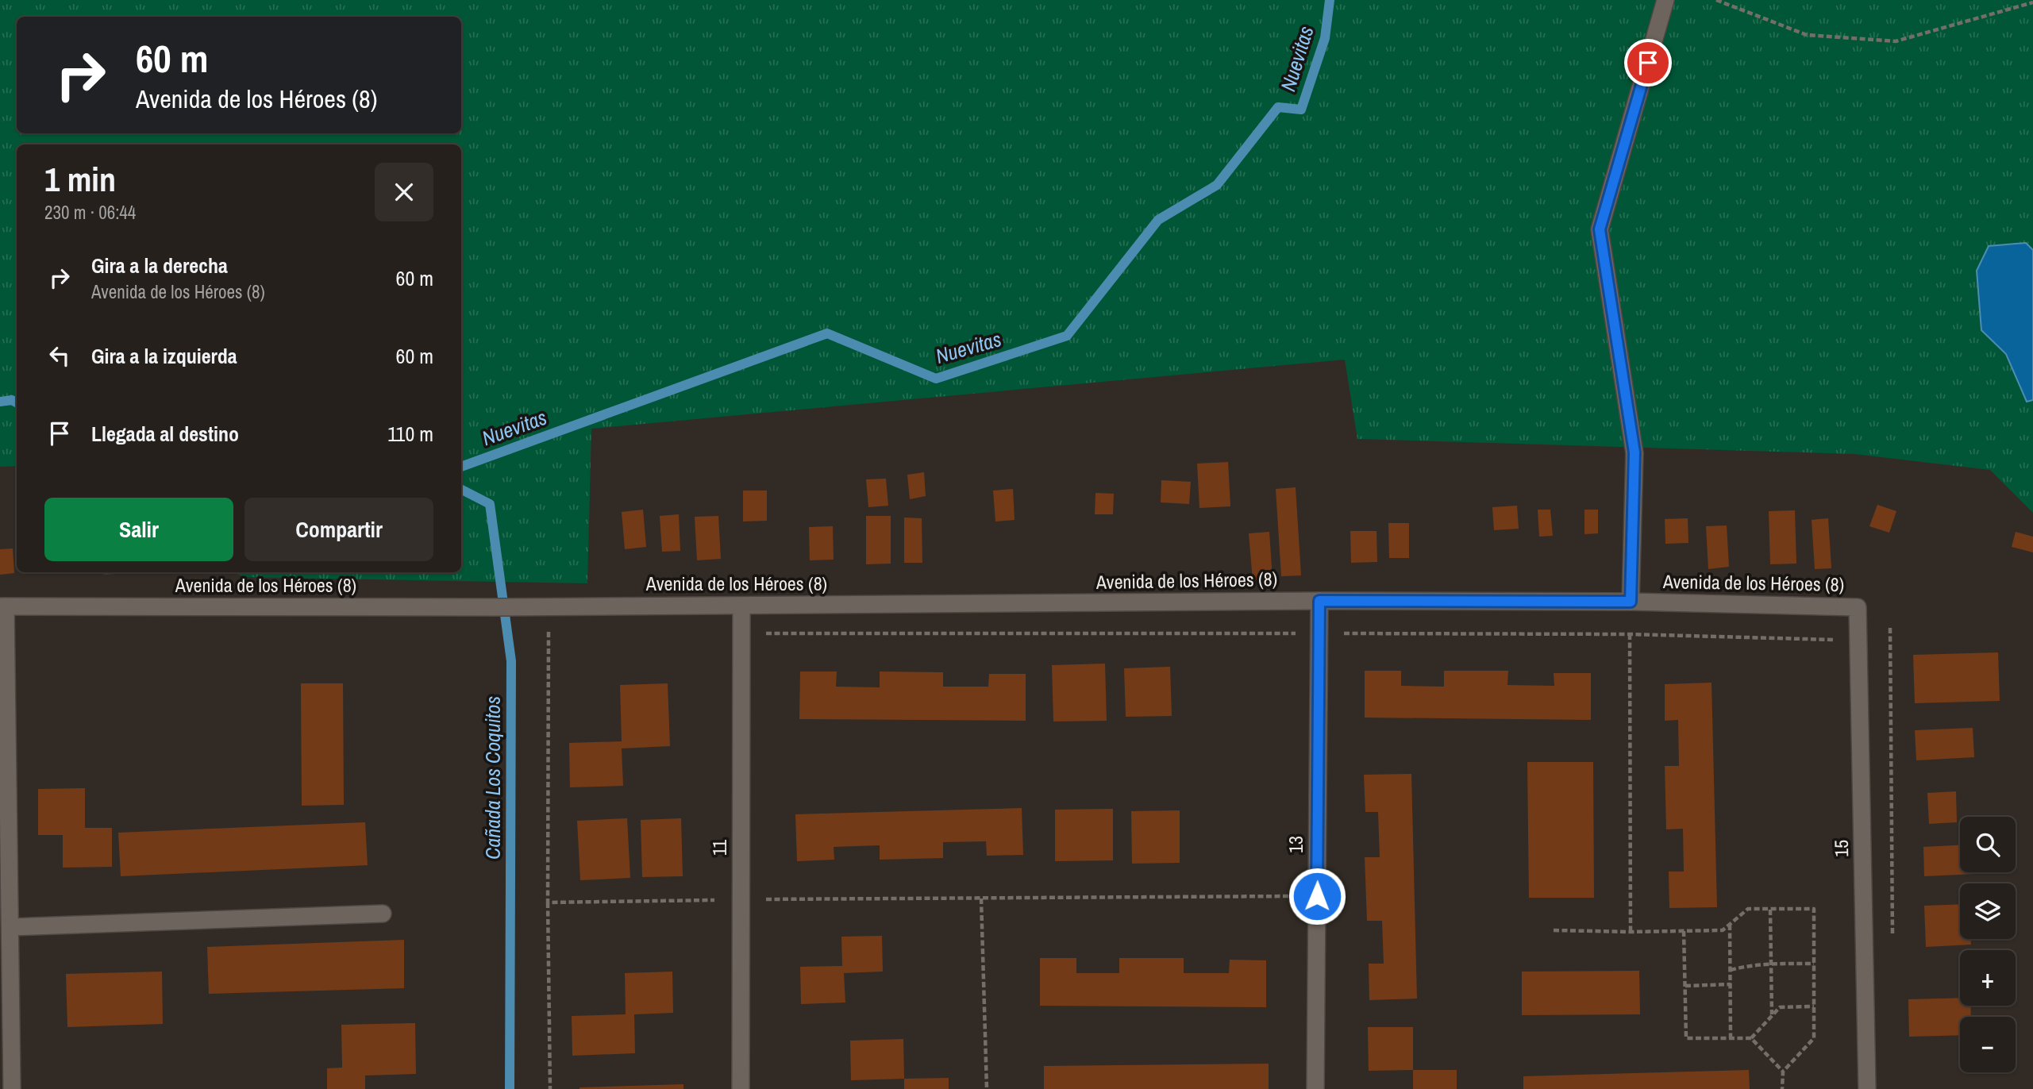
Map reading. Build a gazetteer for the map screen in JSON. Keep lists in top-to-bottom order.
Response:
{
  "streets": {
    "street": [
      "Avenida de los Héroes (8)",
      "13",
      "11",
      "15"
    ]
  },
  "crossings": [
    ["Avenida de los Héroes (8)", "13"],
    ["Avenida de los Héroes (8)", "11"],
    ["Avenida de los Héroes (8)", "15"]
  ],
  "water": ["Nuevitas", "Cañada Los Coquitos"],
  "page": {
    "turn": ["60 m", "Avenida de los Héroes (8)"],
    "heading": ["1 min", "230 m · 06:44"],
    "list": [
      {
        "name": "Gira a la derecha",
        "note": "Avenida de los Héroes (8)",
        "value": "60 m"
      },
      {
        "name": "Gira a la izquierda",
        "value": "60 m"
      },
      {
        "name": "Llegada al destino",
        "value": "110 m"
      }
    ],
    "buttons": ["Salir", "Compartir"],
    "map_buttons": ["+", "−"]
  }
}
